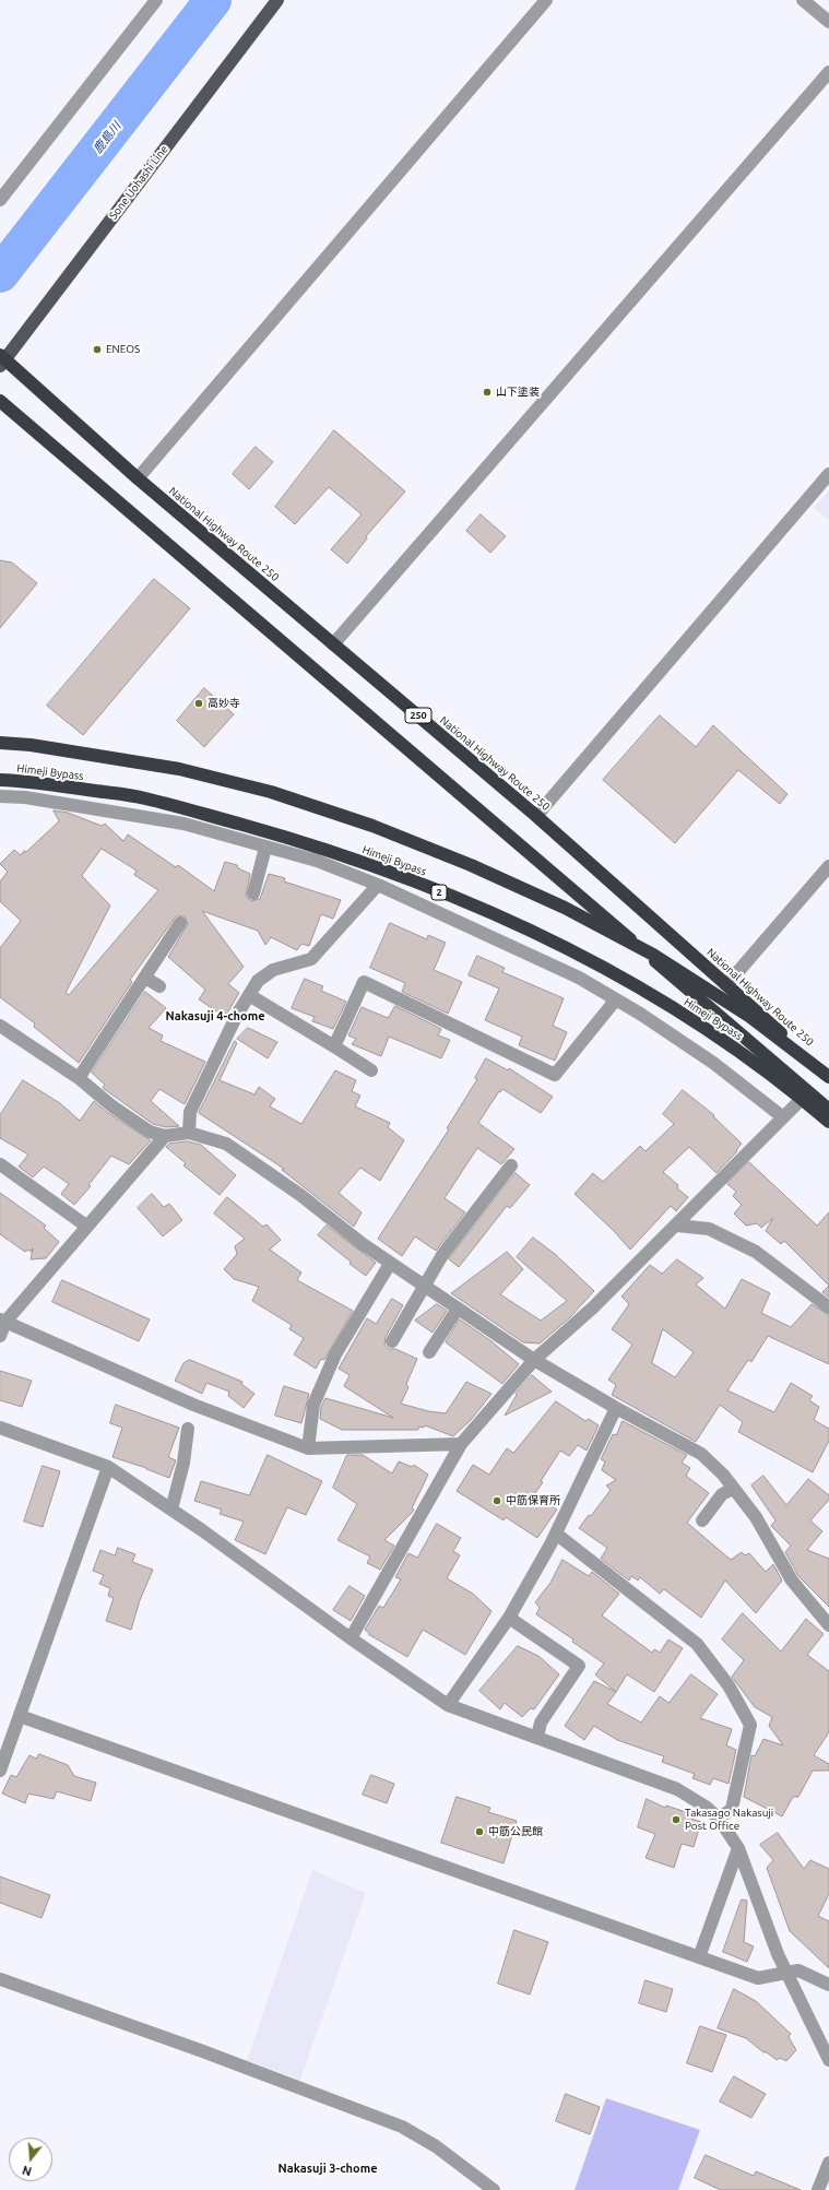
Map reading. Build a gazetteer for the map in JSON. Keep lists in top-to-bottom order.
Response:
{
  "streets": {
    "highway": [
      "National Highway Route 250",
      "250",
      "Himeji Bypass",
      "2"
    ],
    "main road": ["Sone Uohashi Line"]
  },
  "crossings": [
    ["Sone Uohashi Line", "National Highway Route 250"],
    ["National Highway Route 250", "Himeji Bypass"]
  ],
  "districts": ["Nakasuji 4-chome", "Nakasuji 3-chome"],
  "water": ["鹿島川"],
  "places": [
    "ENEOS",
    "山下塗装",
    "高妙寺",
    "中筋保育所",
    "Takasago Nakasuji Post Office",
    "中筋公民館"
  ],
  "north": "bottom"
}
